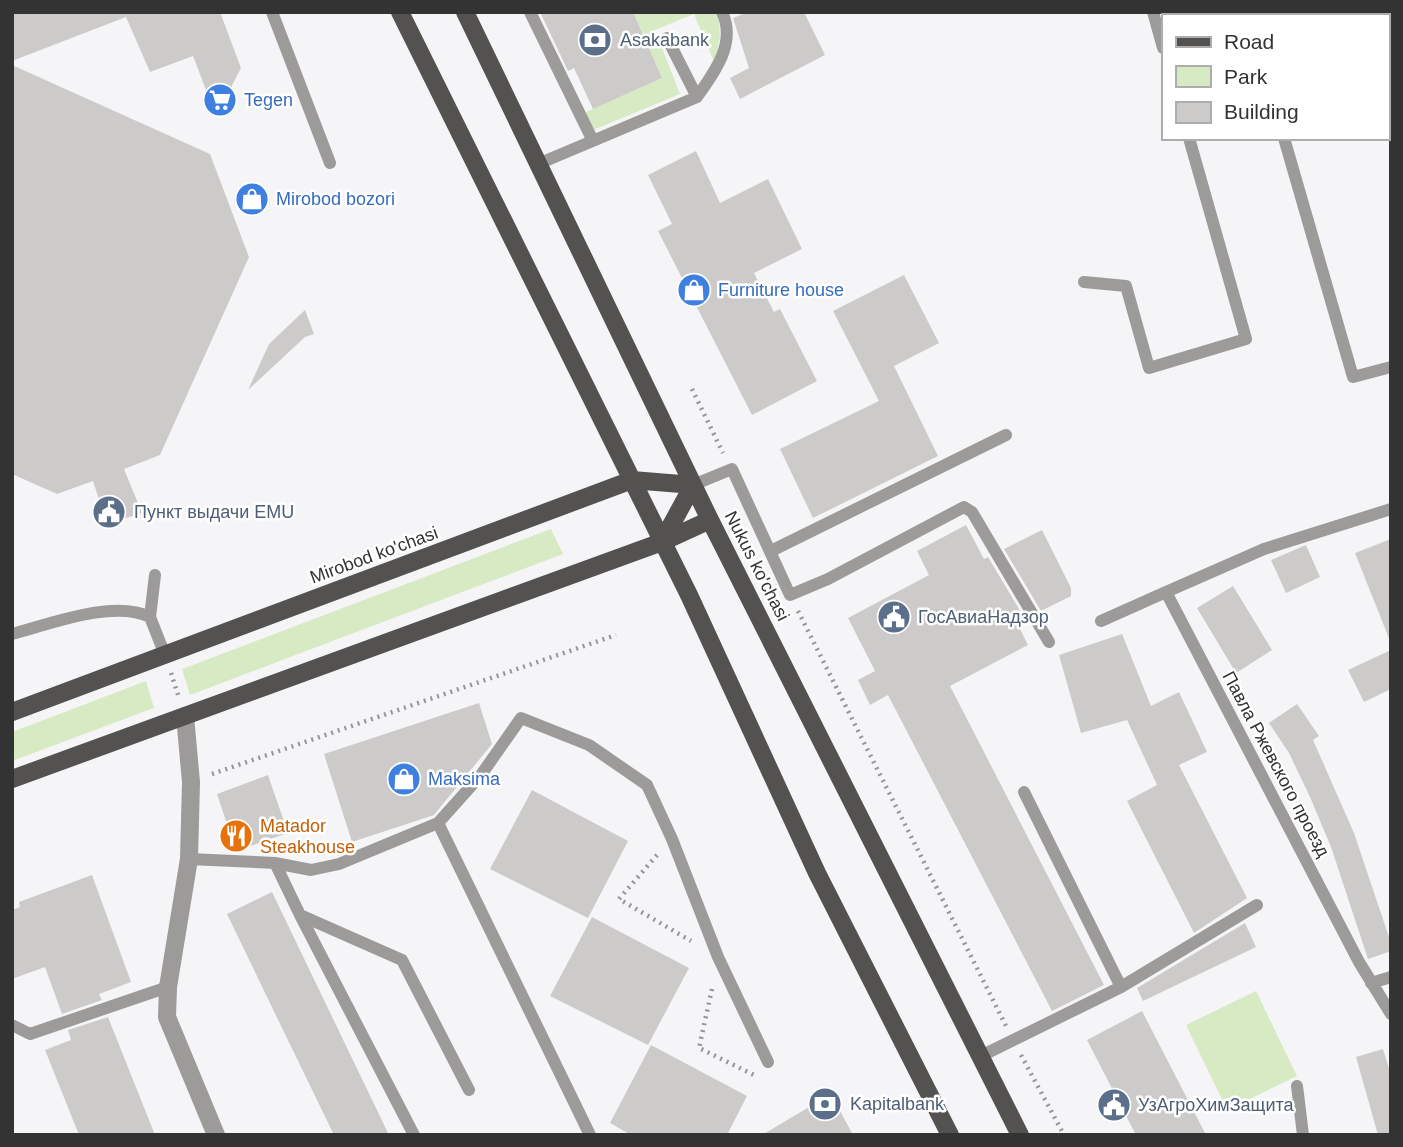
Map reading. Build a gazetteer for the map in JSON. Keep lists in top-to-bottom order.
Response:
{
  "streets": {
    "main road": ["Mirobod ko'chasi", "Nukus ko'chasi"],
    "lane": ["Павла Ржевского проезд"]
  },
  "crossings": [
    ["Mirobod ko'chasi", "Nukus ko'chasi"]
  ],
  "places": {
    "bank": ["Asakabank", "Kapitalbank"],
    "supermarket": ["Tegen"],
    "shop": ["Mirobod bozori", "Furniture house", "Maksima"],
    "public building": ["Пункт выдачи EMU", "ГосАвиаНадзор", "УзАгроХимЗащита"],
    "restaurant": ["Matador Steakhouse"]
  },
  "legend": ["Road", "Park", "Building"]
}
